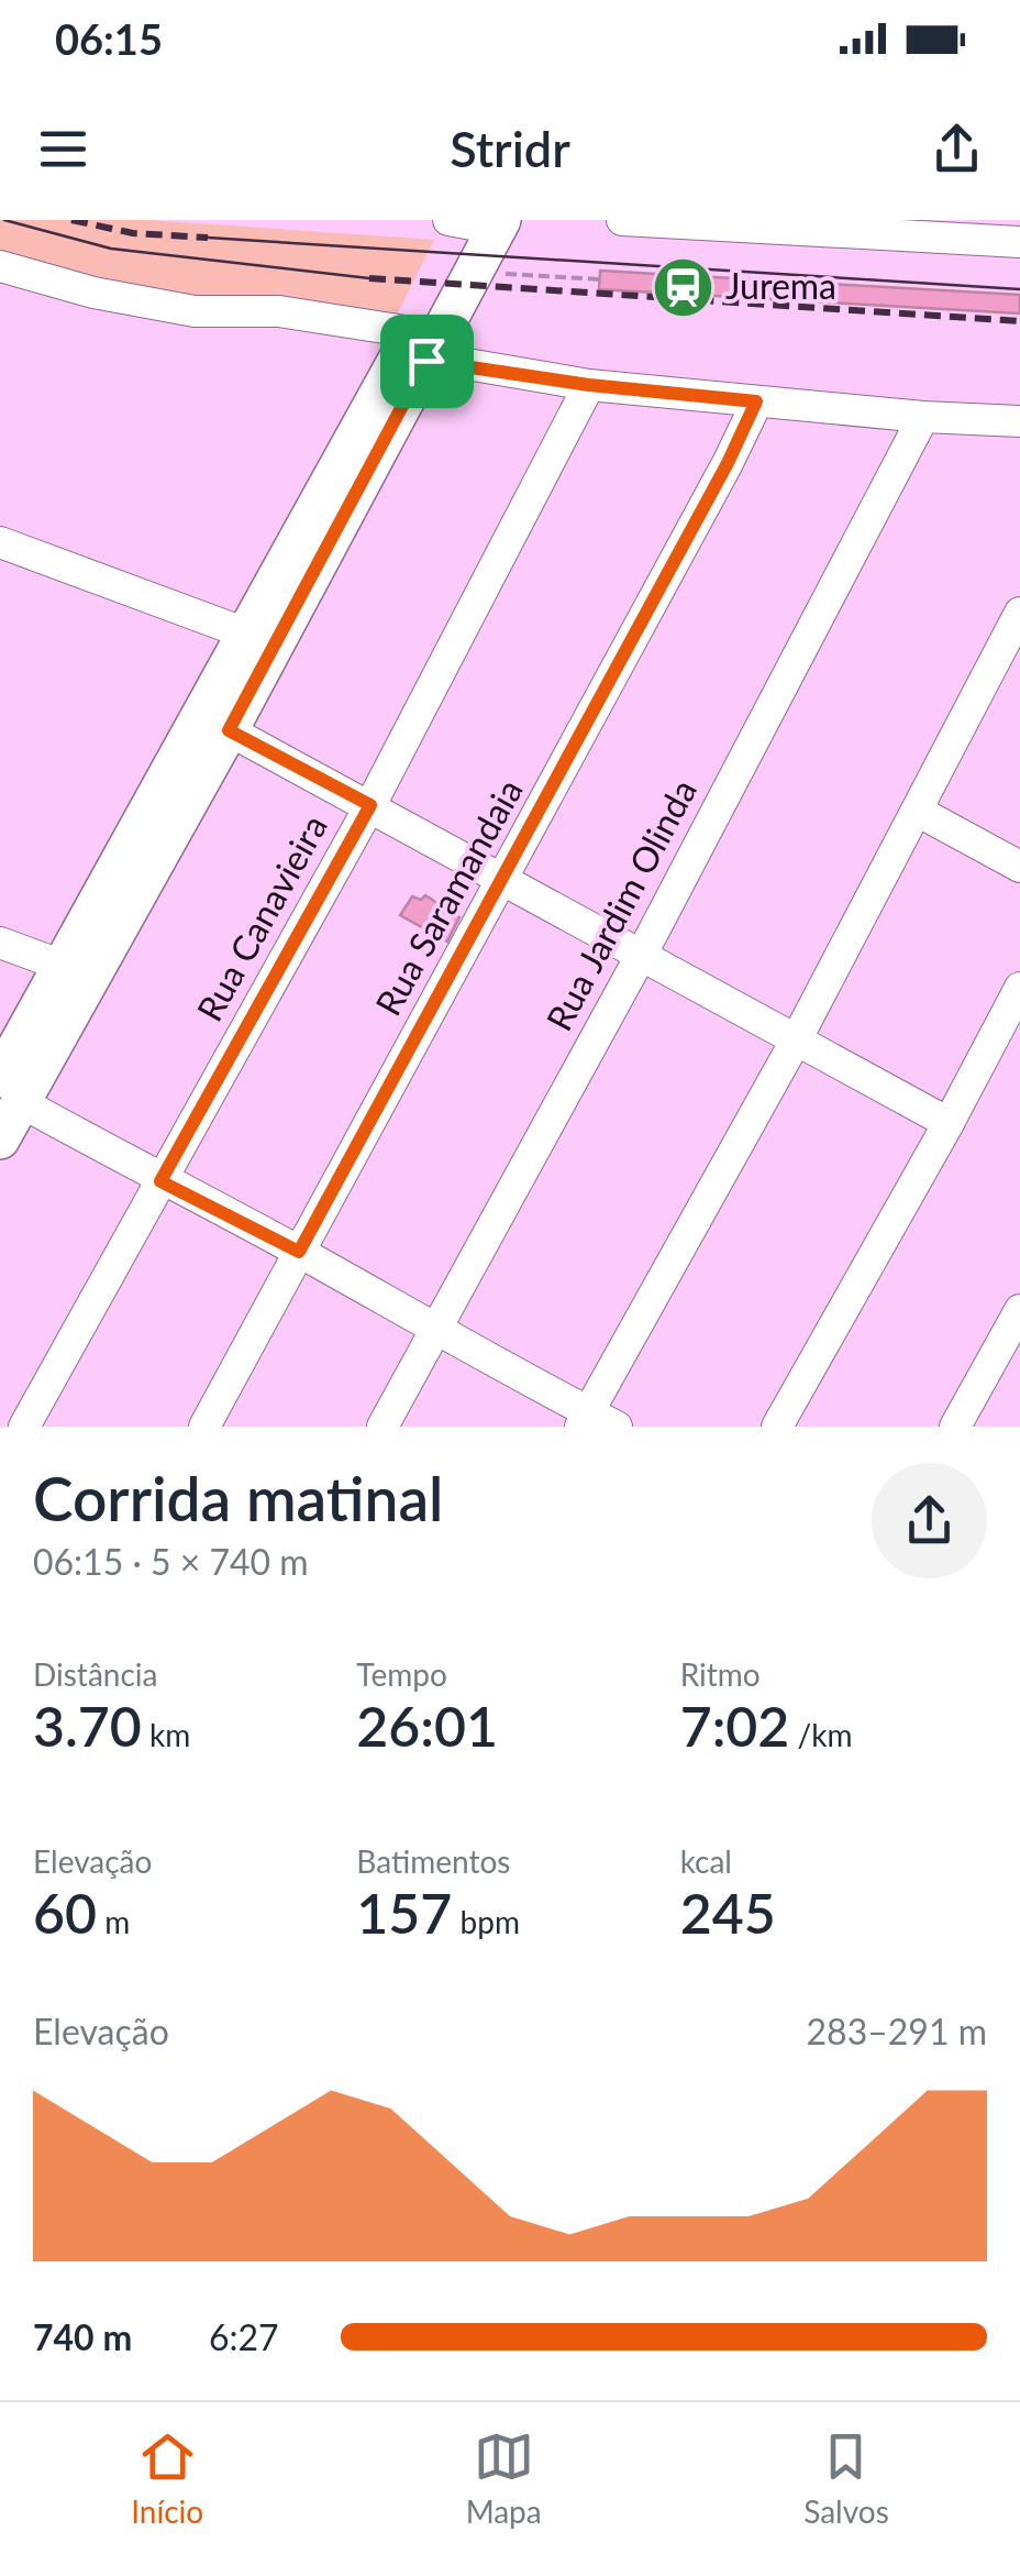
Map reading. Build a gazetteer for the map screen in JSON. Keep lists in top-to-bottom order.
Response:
{
  "streets": {
    "street": ["Rua Saramandaia", "Rua Jardim Olinda", "Rua Canavieira"]
  },
  "places": {
    "station": ["Jurema"]
  },
  "page": {
    "status": "06:15",
    "header": "Stridr",
    "heading": ["Corrida matinal", "06:15 · 5 × 740 m"],
    "stats": [
      ["Distância", "3.70 km"],
      ["Tempo", "26:01"],
      ["Ritmo", "7:02 /km"],
      ["Elevação", "60 m"],
      ["Batimentos", "157 bpm"],
      ["kcal", "245"]
    ],
    "chart": ["Elevação", "283–291 m"],
    "list": [
      {
        "name": "740 m",
        "note": "6:27"
      }
    ],
    "tabs": ["Início", "Mapa", "Salvos"]
  }
}
